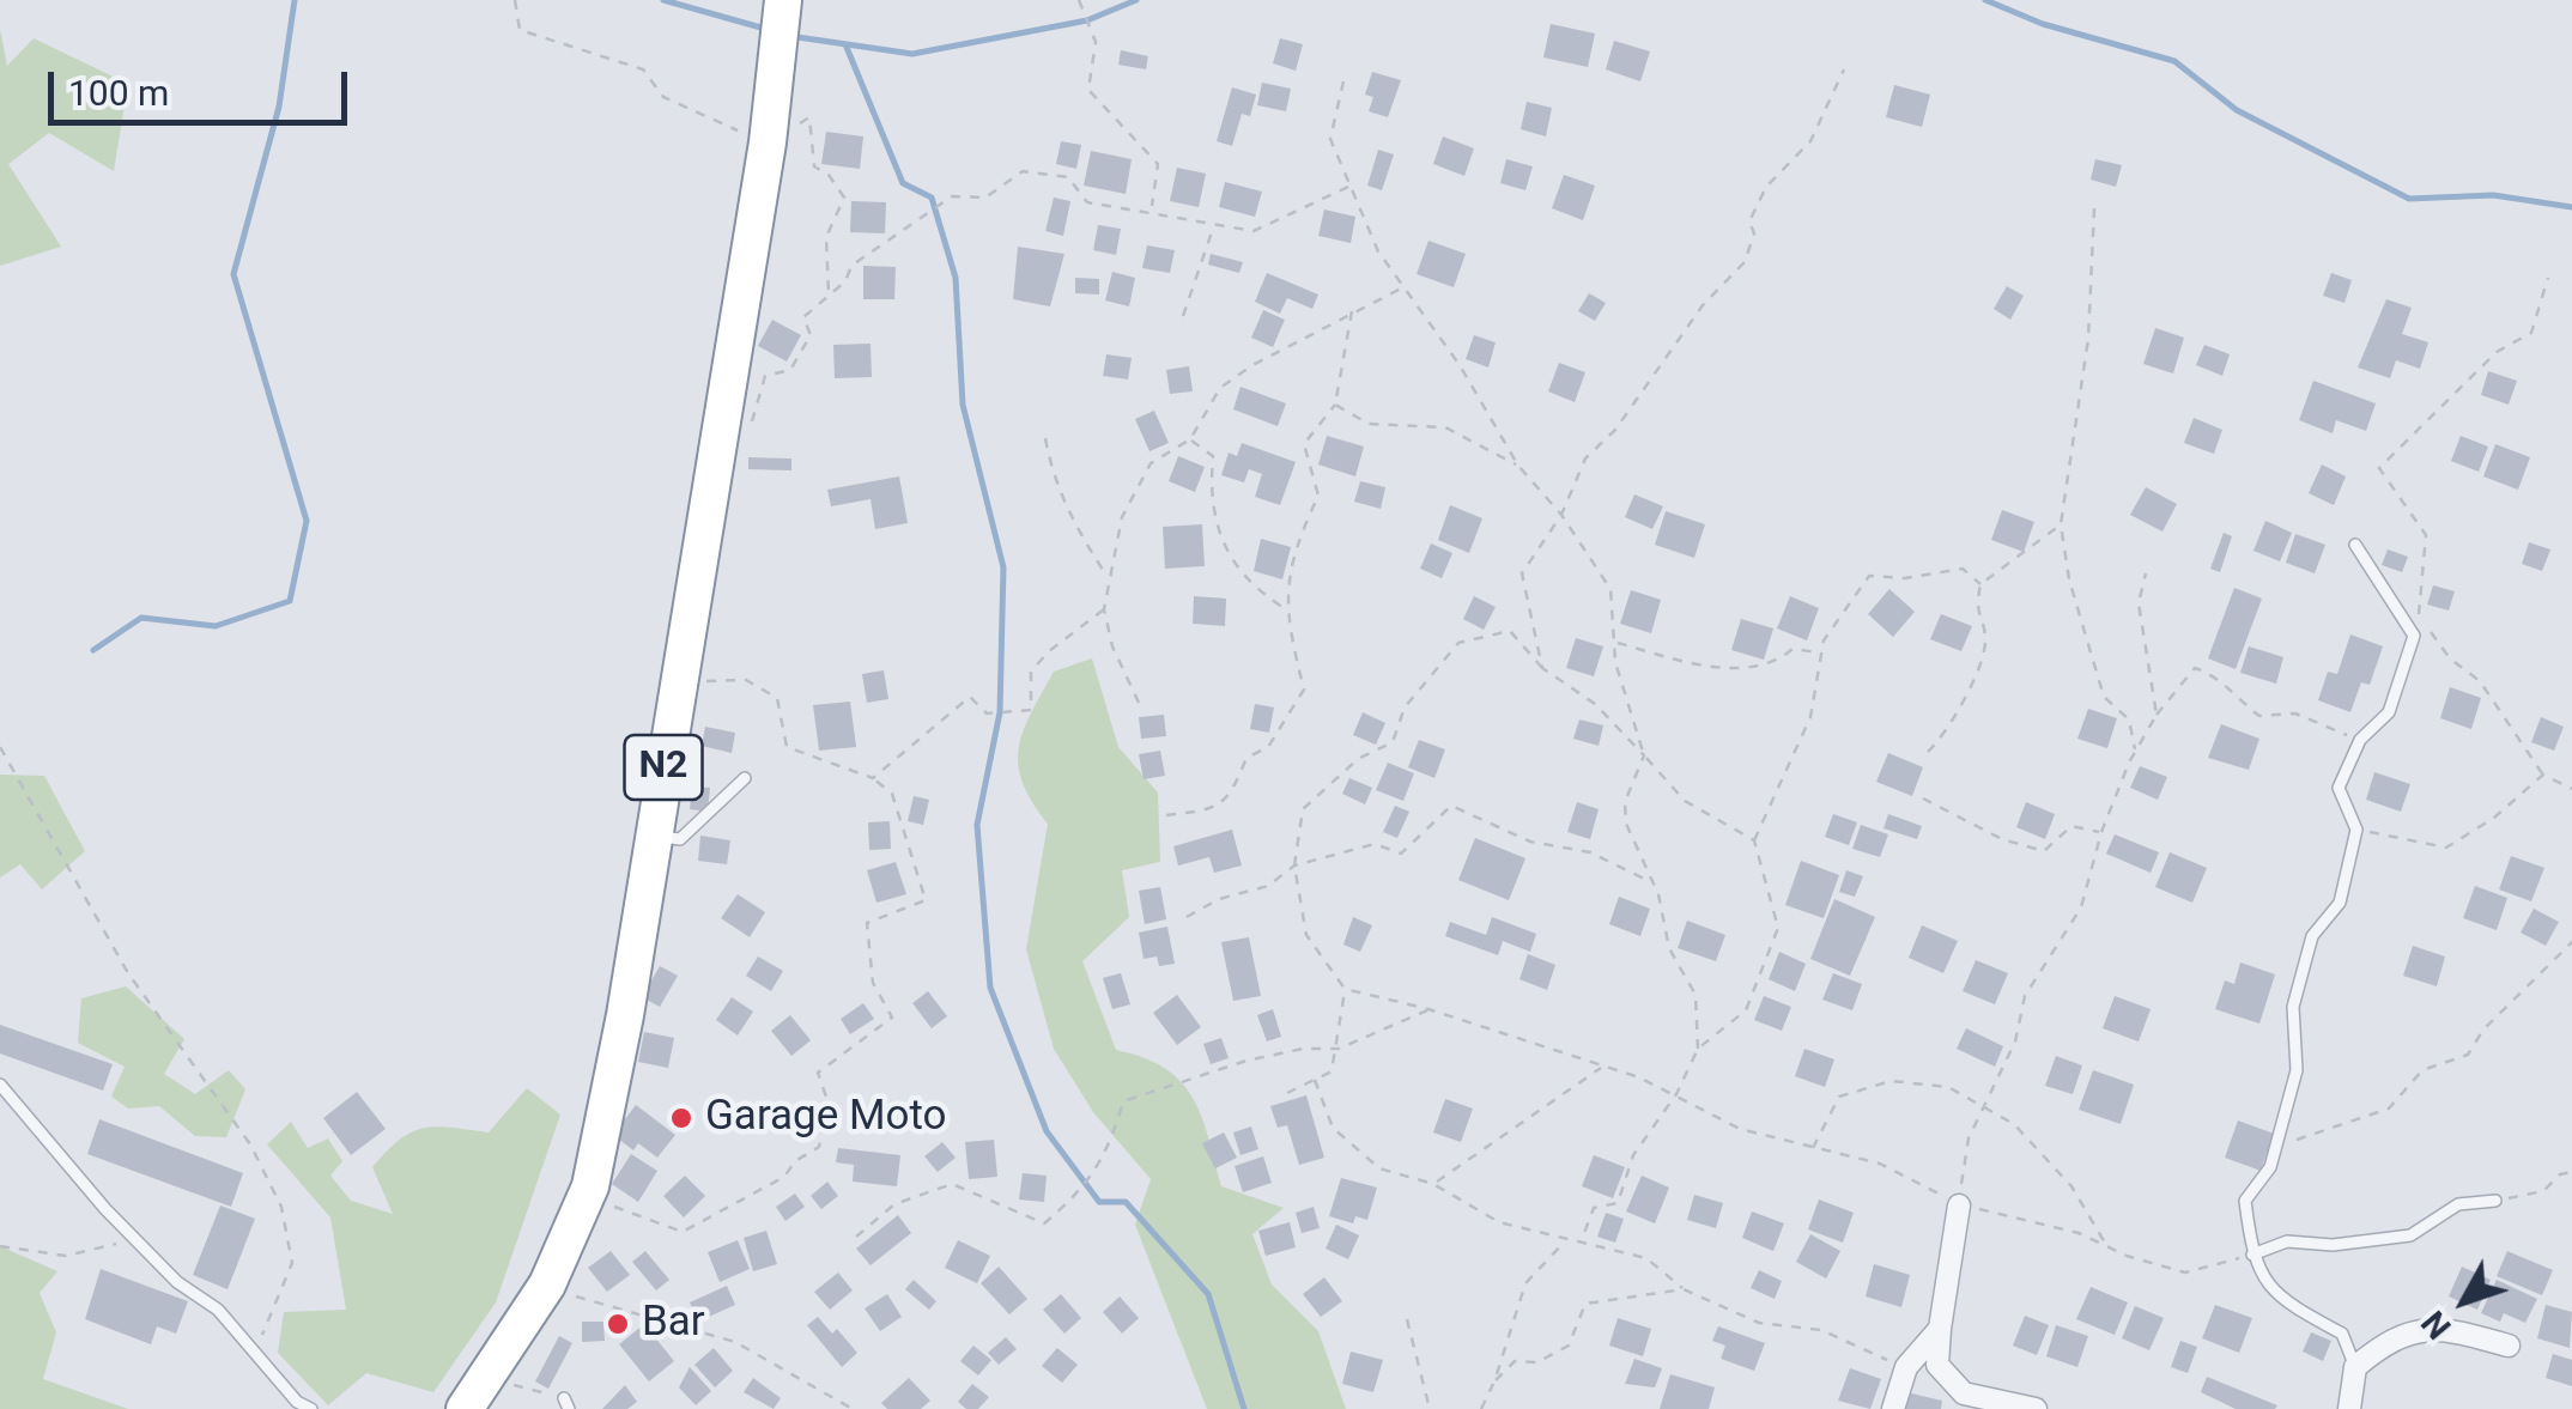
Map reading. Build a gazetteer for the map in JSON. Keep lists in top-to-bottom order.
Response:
{
  "streets": {
    "highway": ["N2"]
  },
  "places": ["Garage Moto", "Bar"],
  "scale_bar": "100 m",
  "north": "bottom left"
}
